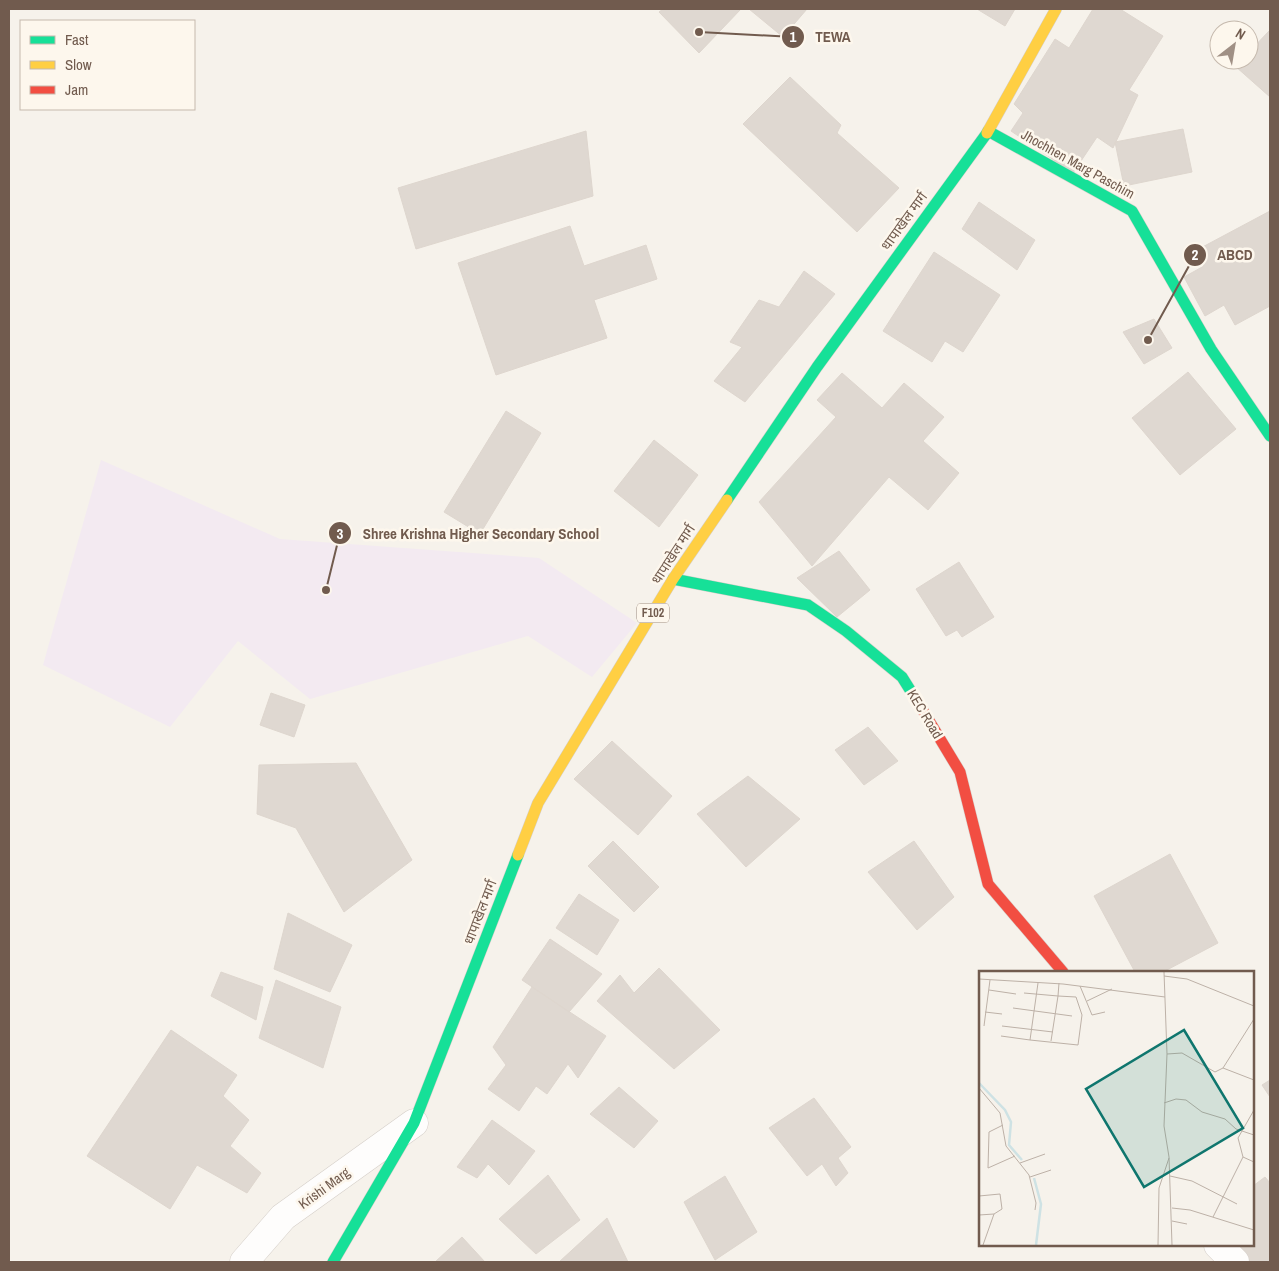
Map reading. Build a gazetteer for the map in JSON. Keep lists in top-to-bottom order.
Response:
{
  "streets": {
    "main road": [
      "Jhochhen Marg Paschim",
      "धापाखेल मार्ग",
      "F102",
      "KEC Road"
    ],
    "street": ["Krishi Marg"]
  },
  "crossings": [
    ["Jhochhen Marg Paschim", "धापाखेल मार्ग"],
    ["धापाखेल मार्ग", "KEC Road"],
    ["धापाखेल मार्ग", "Krishi Marg"]
  ],
  "places": ["TEWA", "ABCD", "Shree Krishna Higher Secondary School"],
  "legend": ["Fast", "Slow", "Jam"],
  "north": "top right"
}
